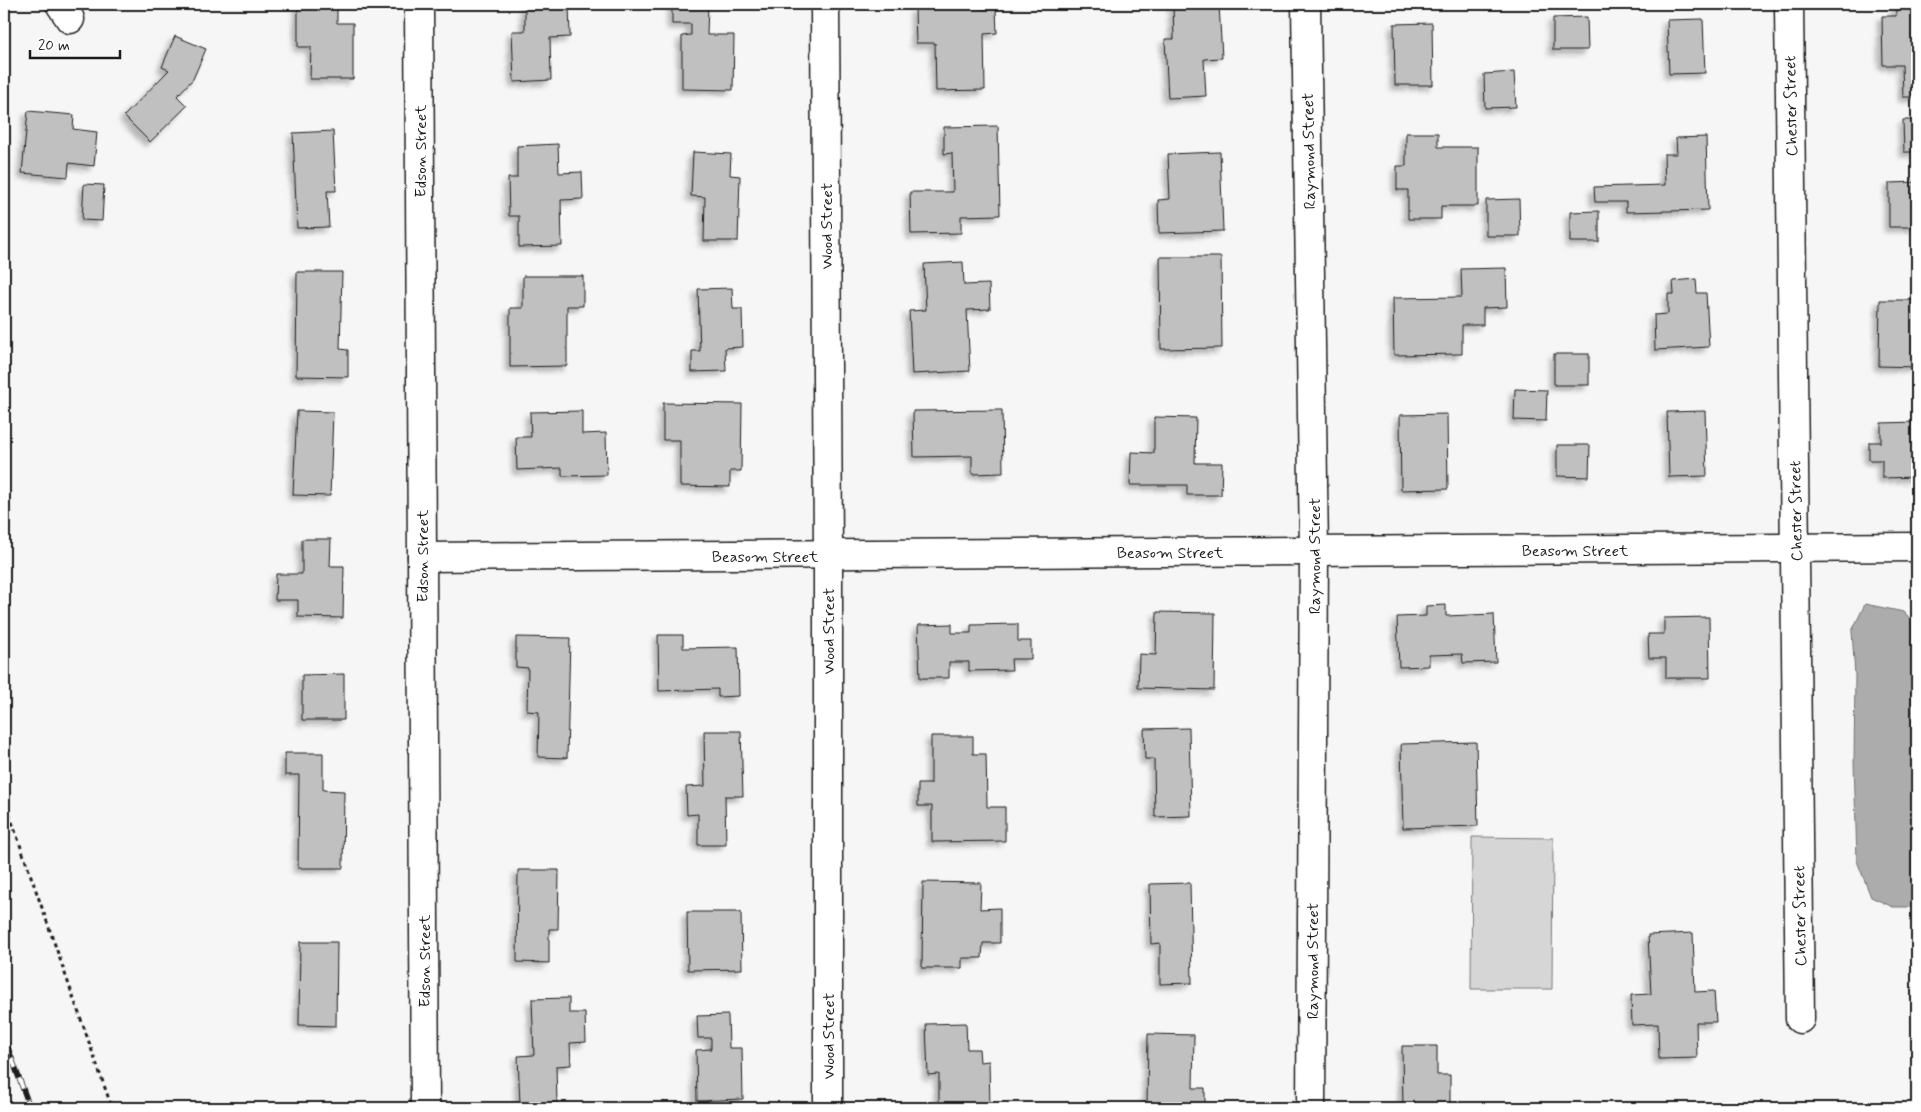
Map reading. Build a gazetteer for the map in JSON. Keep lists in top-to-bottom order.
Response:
{
  "streets": {
    "street": [
      "Chester Street",
      "Edson Street",
      "Raymond Street",
      "Wood Street",
      "Beasom Street"
    ]
  },
  "crossings": [
    ["Chester Street", "Beasom Street"],
    ["Edson Street", "Beasom Street"],
    ["Raymond Street", "Beasom Street"],
    ["Wood Street", "Beasom Street"]
  ],
  "scale_bar": "20 m"
}
